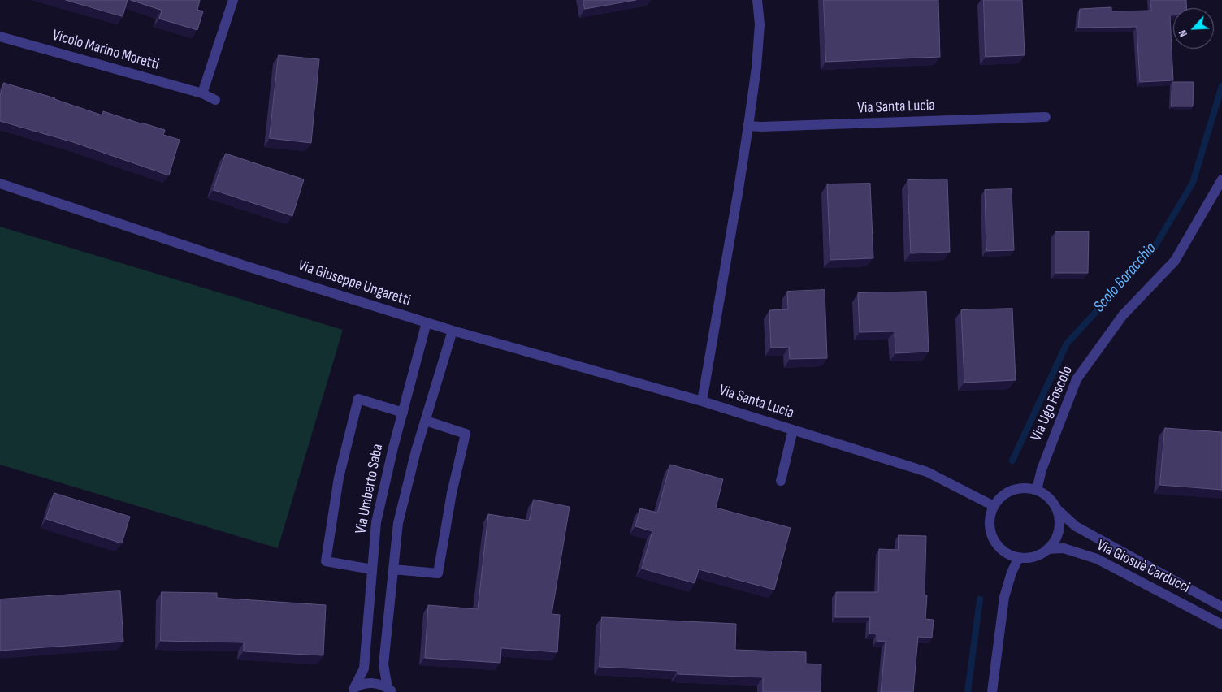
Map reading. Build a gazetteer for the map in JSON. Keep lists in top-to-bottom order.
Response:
{
  "streets": {
    "street": [
      "Vicolo Marino Moretti",
      "Via Santa Lucia",
      "Via Giuseppe Ungaretti",
      "Via Ugo Foscolo",
      "Via Umberto Saba",
      "Via Giosuè Carducci"
    ]
  },
  "crossings": [
    ["Via Santa Lucia", "Via Giuseppe Ungaretti"],
    ["Via Santa Lucia", "Via Ugo Foscolo"],
    ["Via Santa Lucia", "Via Giosuè Carducci"],
    ["Via Giuseppe Ungaretti", "Via Umberto Saba"],
    ["Via Ugo Foscolo", "Via Giosuè Carducci"]
  ],
  "water": ["Scolo Boracchia"],
  "north": "bottom left"
}
